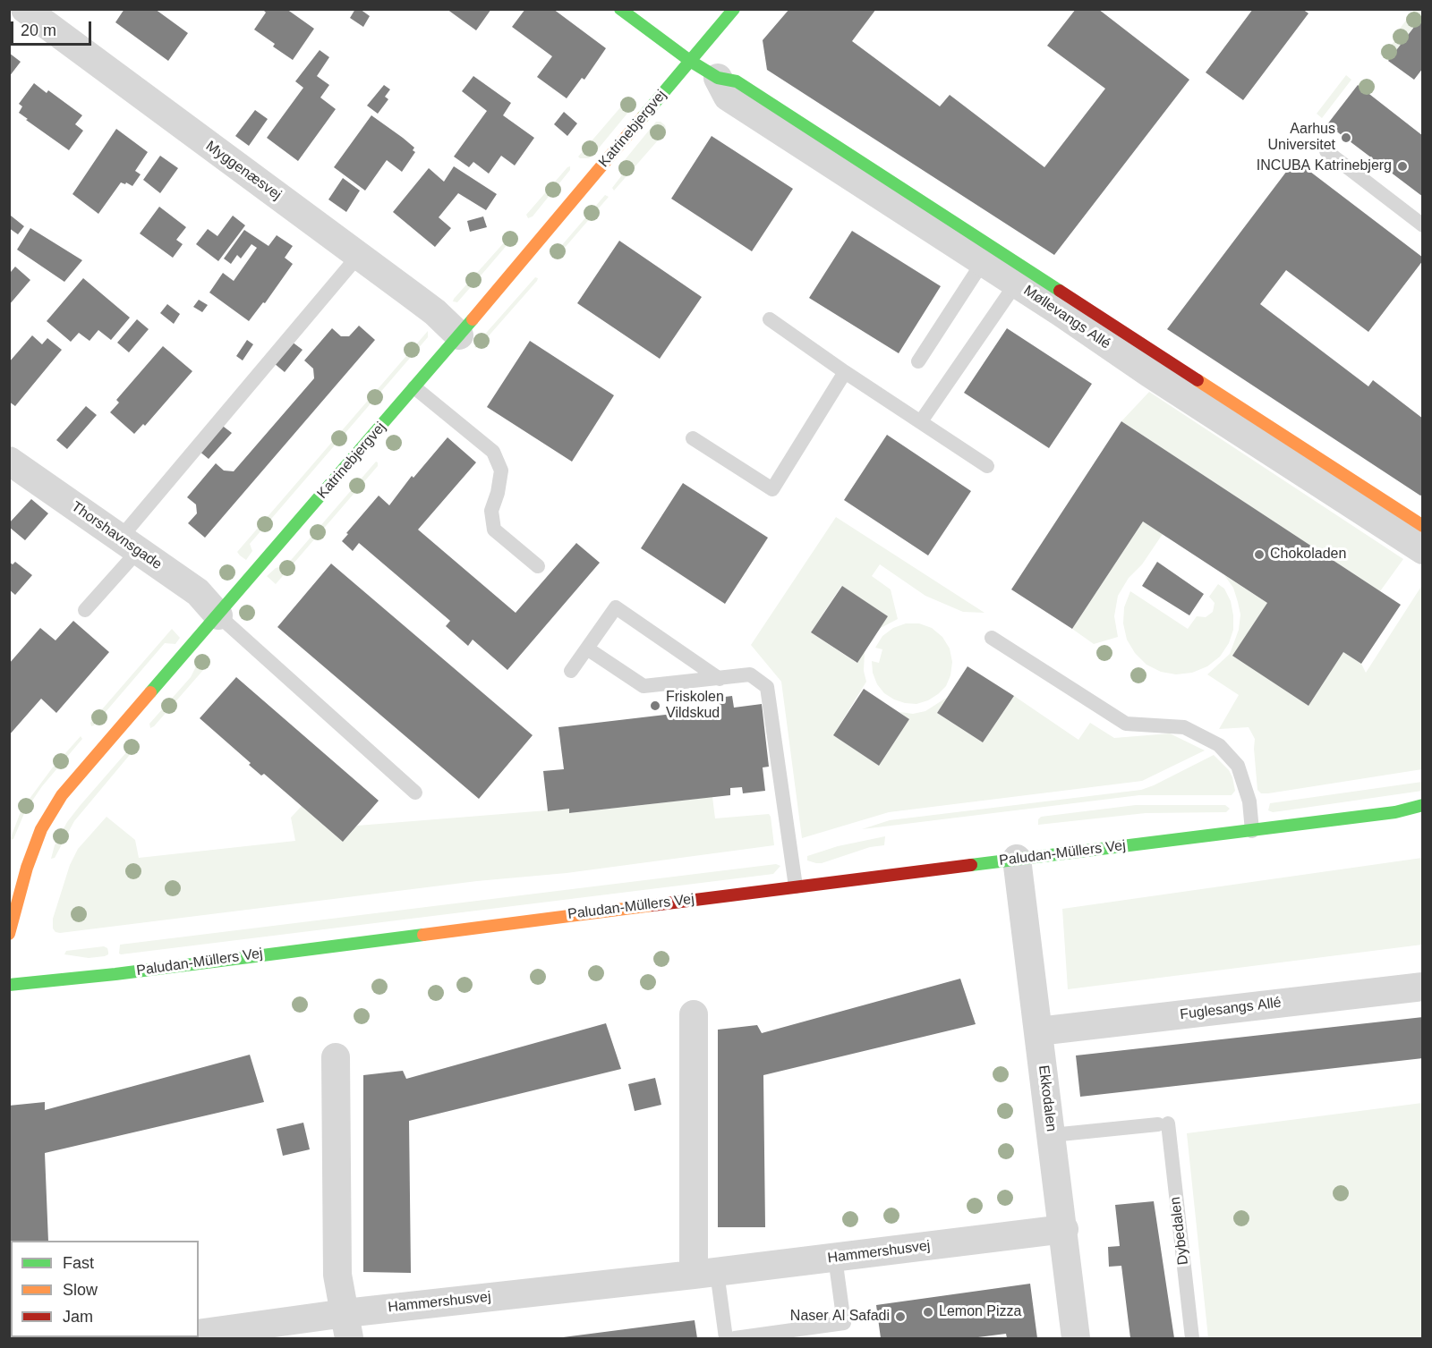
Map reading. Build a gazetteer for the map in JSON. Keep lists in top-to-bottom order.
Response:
{
  "streets": {
    "street": [
      "Katrinebjergvej",
      "Myggenæsvej",
      "Møllevangs Allé",
      "Thorshavnsgade",
      "Paludan-Müllers Vej",
      "Fuglesangs Allé",
      "Ekkodalen",
      "Hammershusvej"
    ],
    "lane": ["Dybedalen"]
  },
  "crossings": [
    ["Katrinebjergvej", "Myggenæsvej"],
    ["Katrinebjergvej", "Møllevangs Allé"],
    ["Katrinebjergvej", "Thorshavnsgade"],
    ["Paludan-Müllers Vej", "Ekkodalen"],
    ["Fuglesangs Allé", "Ekkodalen"],
    ["Ekkodalen", "Dybedalen"],
    ["Ekkodalen", "Hammershusvej"]
  ],
  "places": [
    "Aarhus Universitet",
    "INCUBA Katrinebjerg",
    "Chokoladen",
    "Friskolen Vildskud",
    "Lemon Pizza",
    "Naser Al Safadi"
  ],
  "legend": ["Fast", "Slow", "Jam"],
  "scale_bar": "20 m"
}
